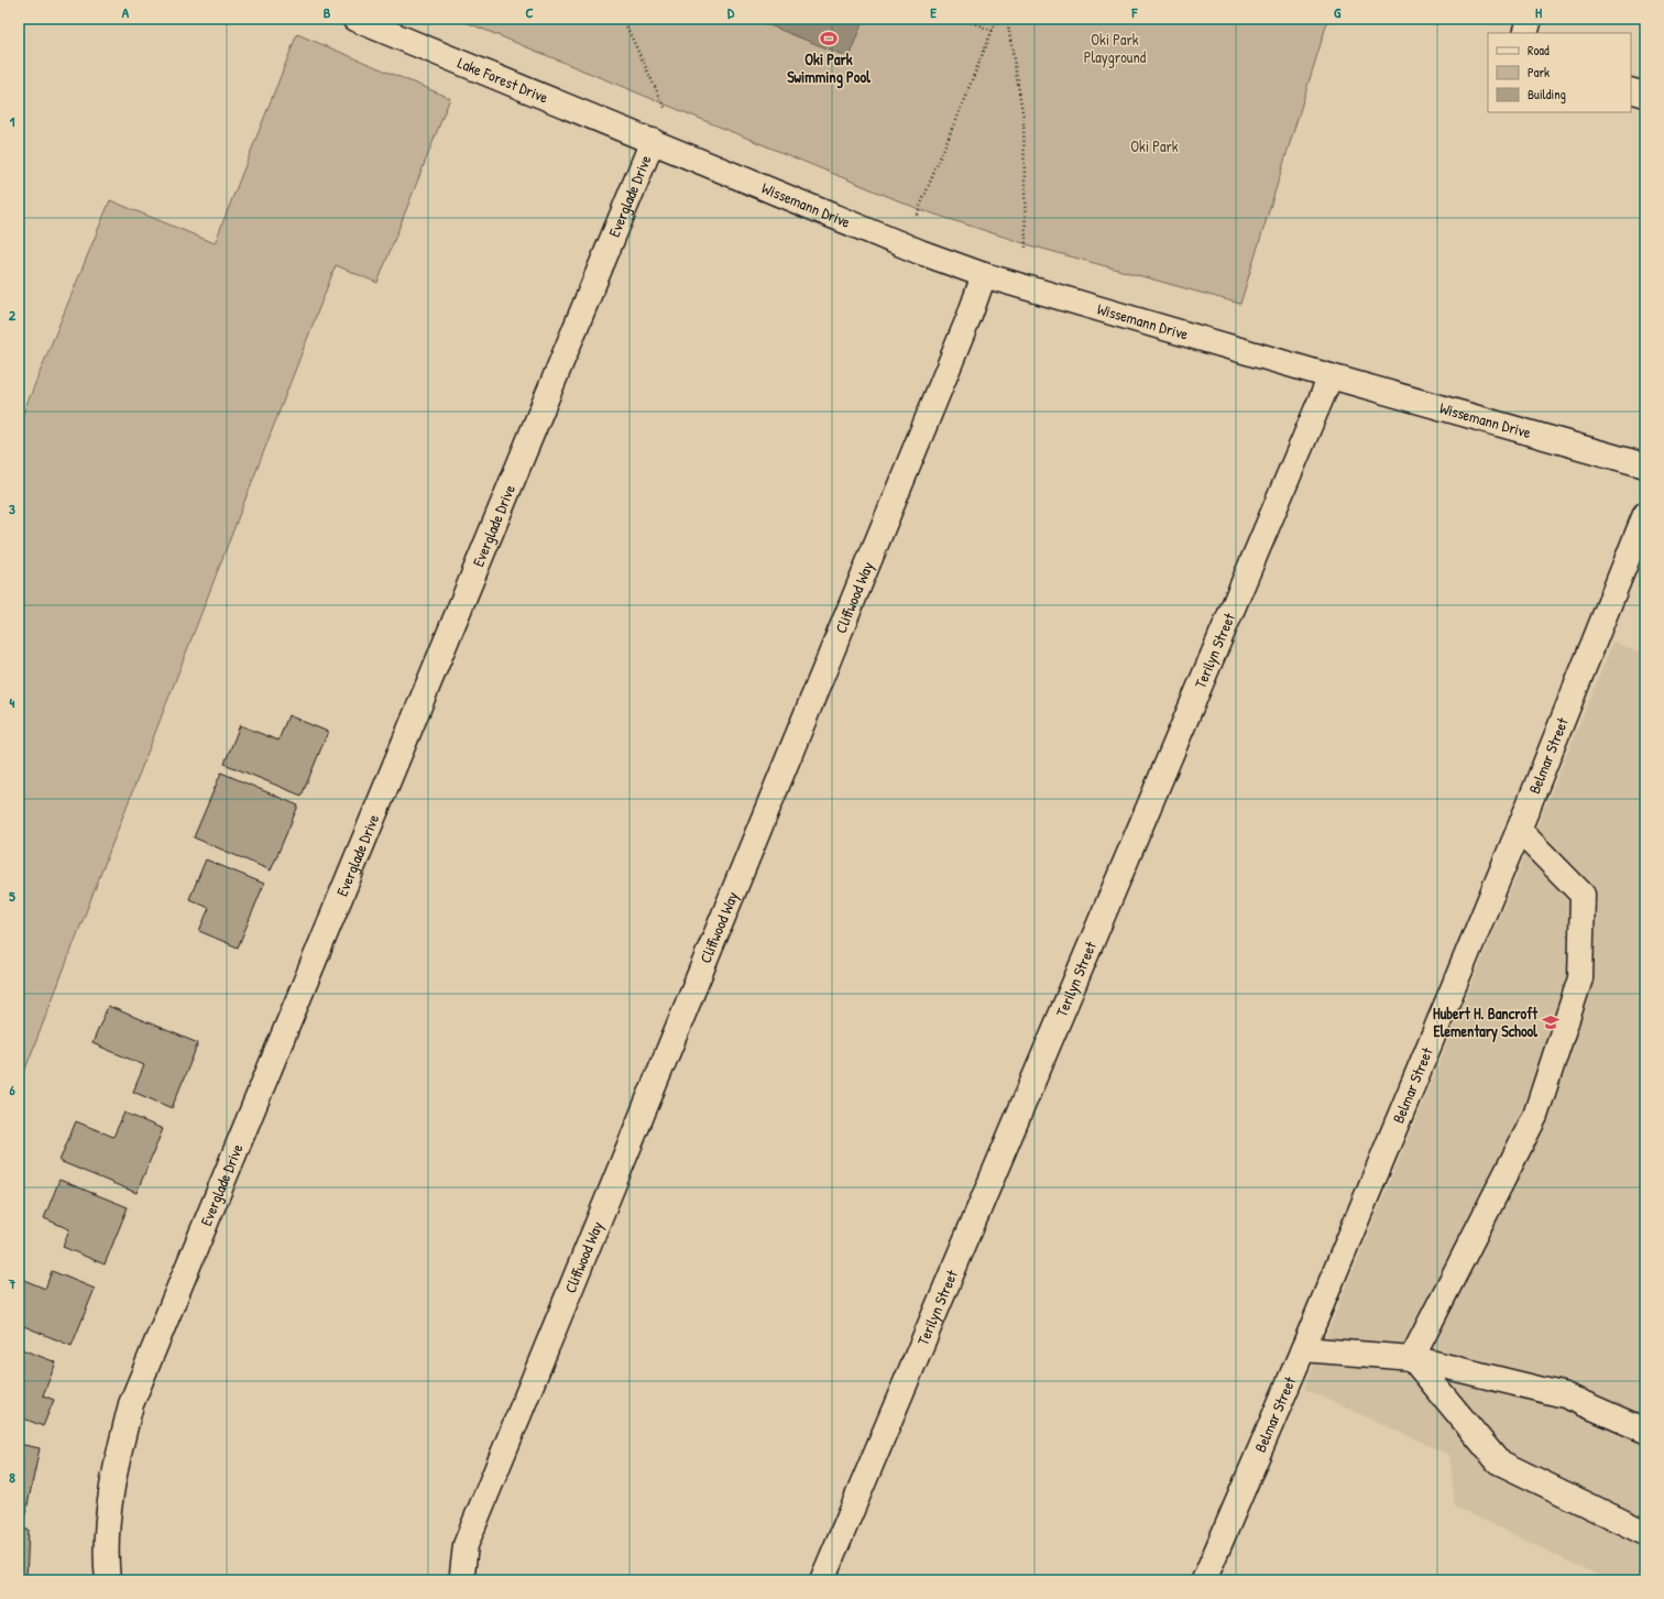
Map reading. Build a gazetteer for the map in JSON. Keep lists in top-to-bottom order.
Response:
{
  "streets": {
    "street": [
      "Lake Forest Drive",
      "Everglade Drive",
      "Wissemann Drive",
      "Cliffwood Way",
      "Terilyn Street",
      "Belmar Street"
    ]
  },
  "crossings": [
    ["Lake Forest Drive", "Everglade Drive"],
    ["Lake Forest Drive", "Wissemann Drive"],
    ["Everglade Drive", "Wissemann Drive"],
    ["Wissemann Drive", "Cliffwood Way"],
    ["Wissemann Drive", "Terilyn Street"]
  ],
  "parks": ["Oki Park Playground", "Oki Park"],
  "places": {
    "sports": ["Oki Park Swimming Pool"],
    "school or university": ["Hubert H. Bancroft Elementary School"]
  },
  "legend": ["Road", "Park", "Building"],
  "grid": {
    "columns": [
      "A",
      "B",
      "C",
      "D",
      "E",
      "F",
      "G",
      "H"
    ],
    "rows": [
      "1",
      "2",
      "3",
      "4",
      "5",
      "6",
      "7",
      "8"
    ]
  }
}
